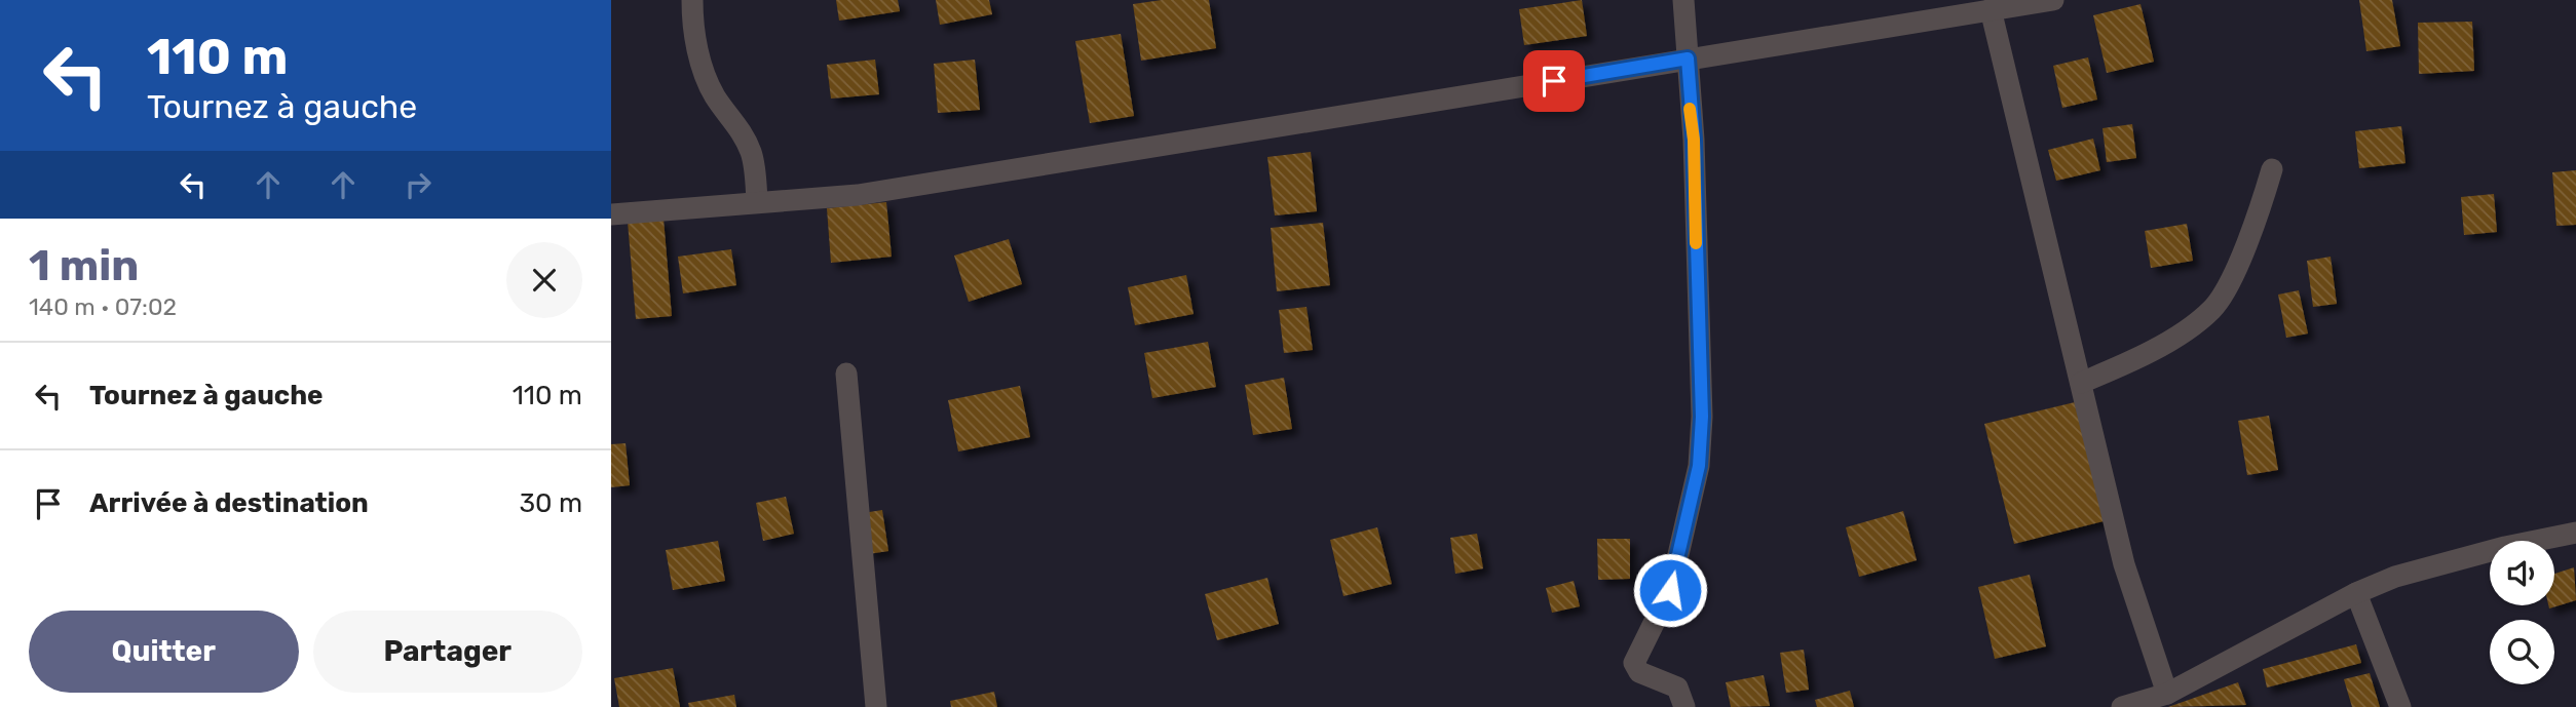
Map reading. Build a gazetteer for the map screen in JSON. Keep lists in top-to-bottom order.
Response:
{
  "page": {
    "turn": ["110 m", "Tournez à gauche"],
    "heading": ["1 min", "140 m · 07:02"],
    "list": [
      {
        "name": "Tournez à gauche",
        "value": "110 m"
      },
      {
        "name": "Arrivée à destination",
        "value": "30 m"
      }
    ],
    "buttons": ["Quitter", "Partager"]
  }
}
